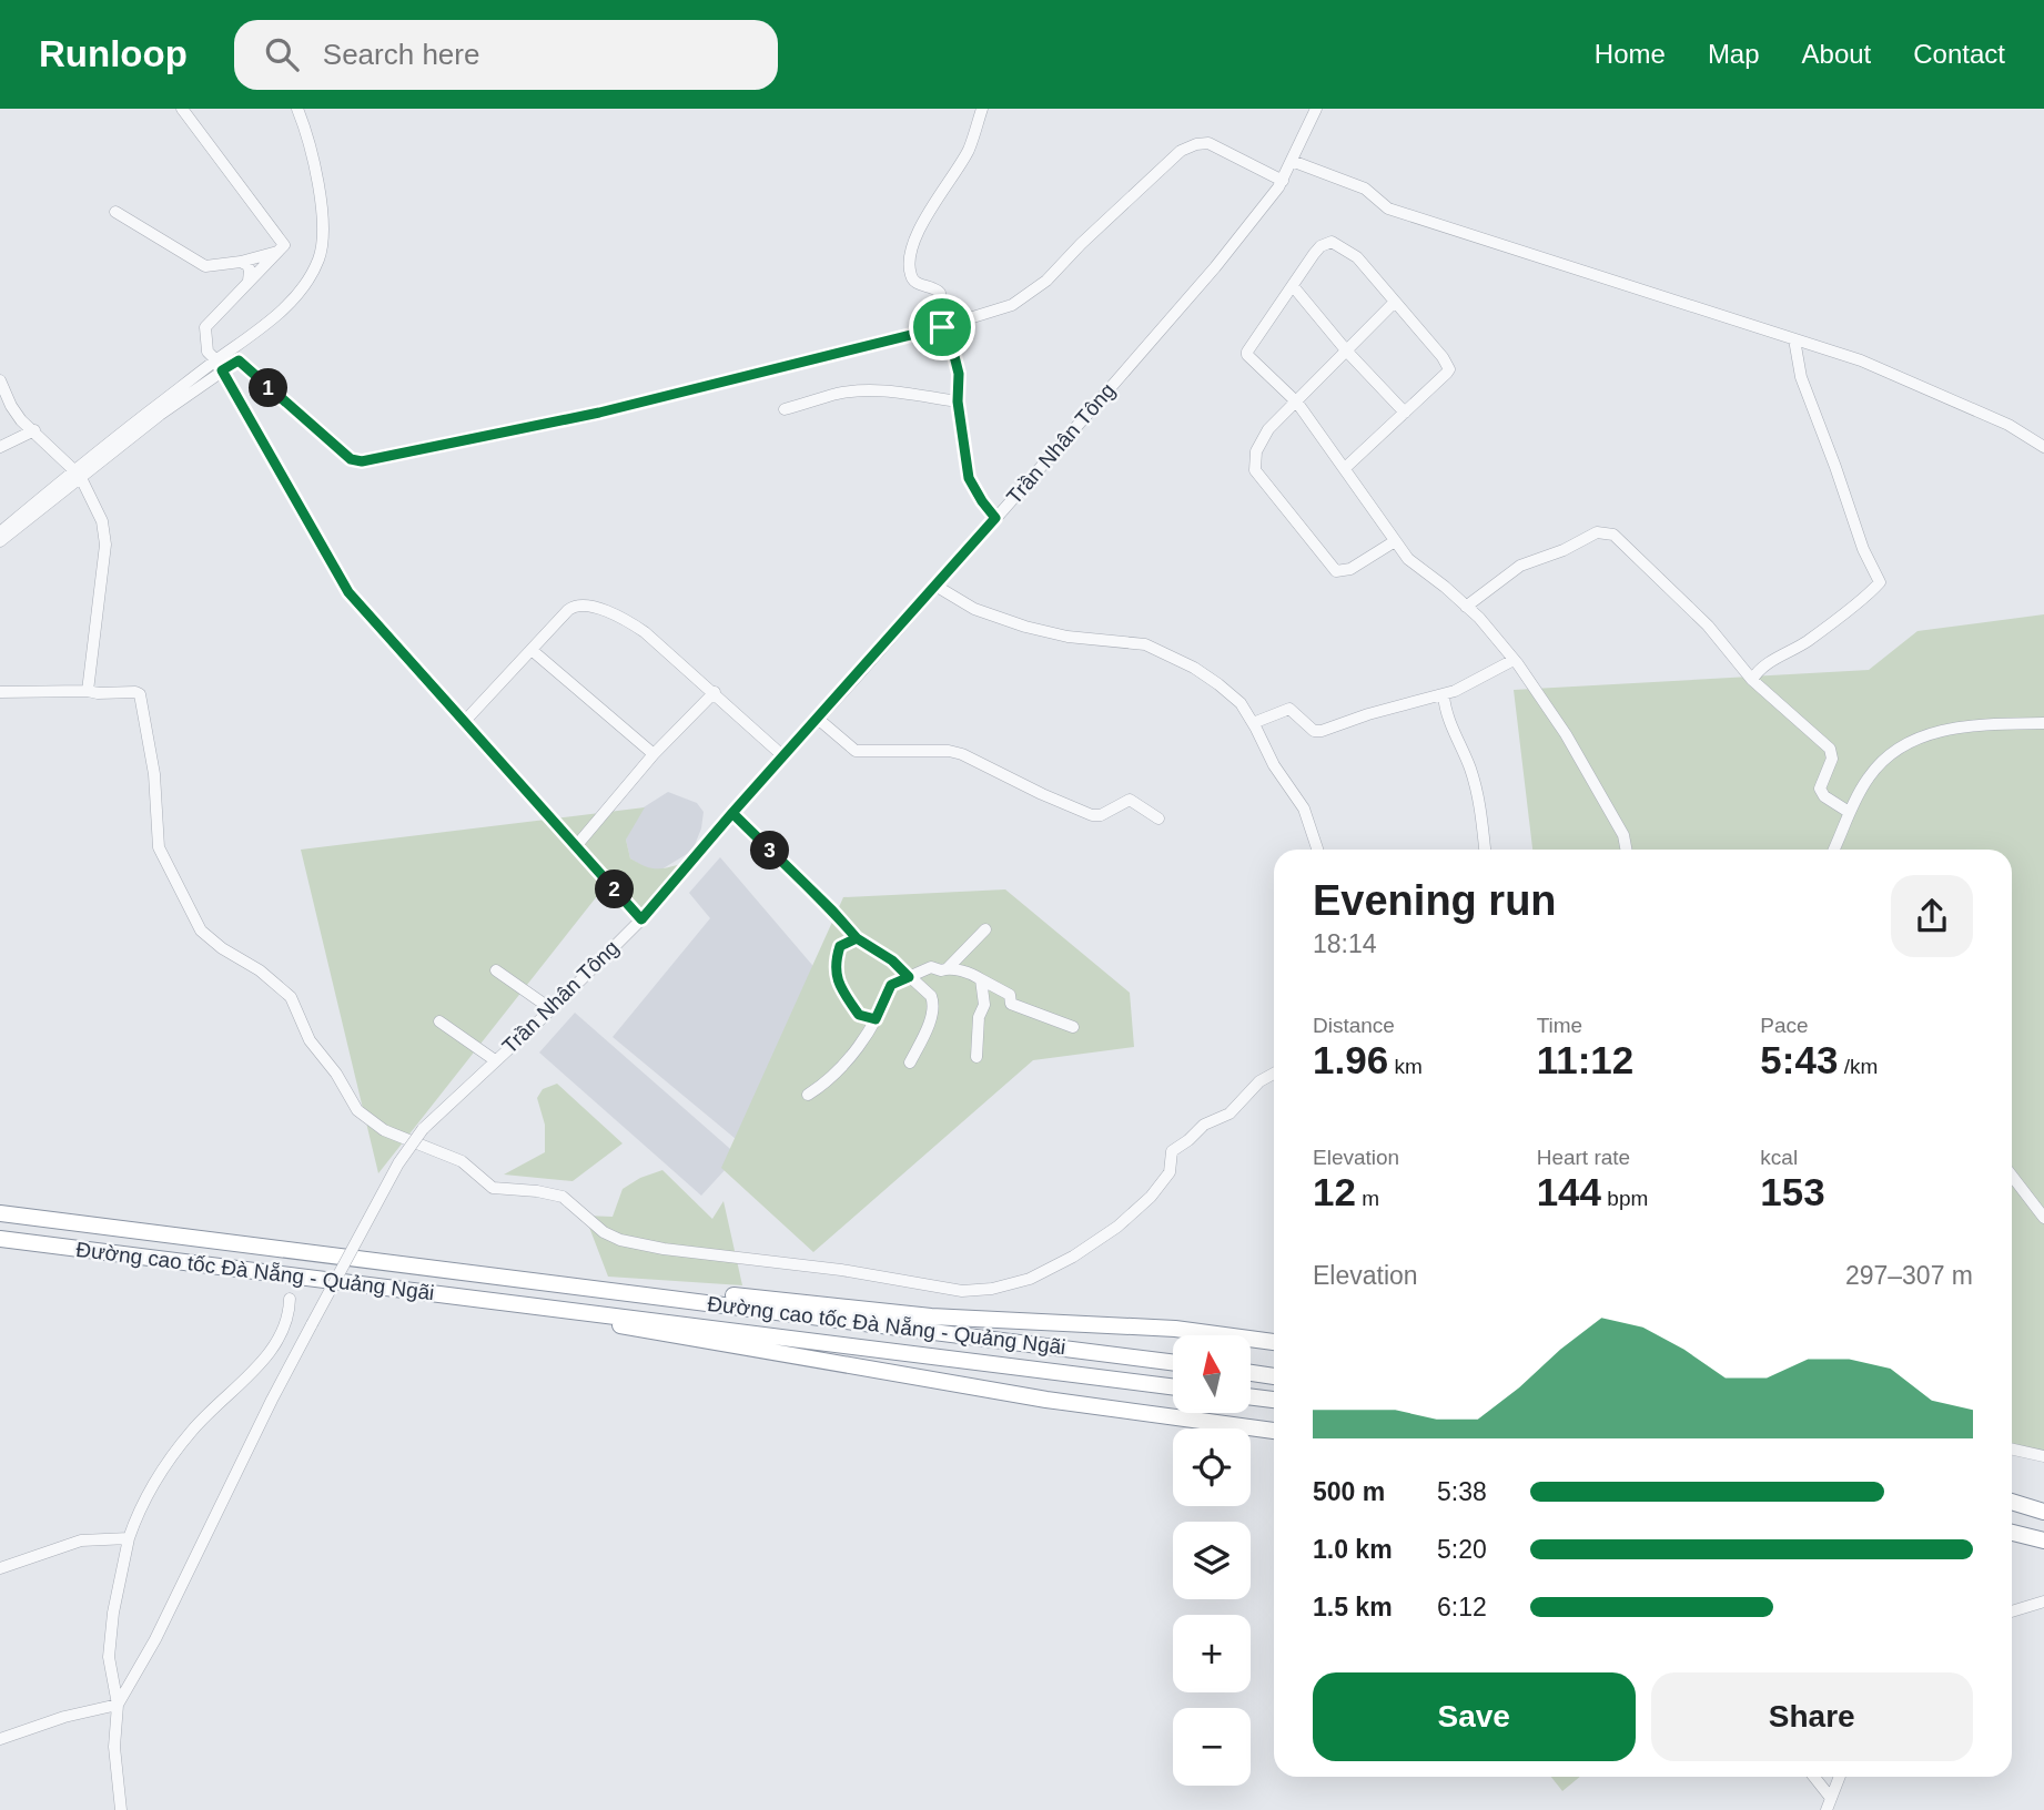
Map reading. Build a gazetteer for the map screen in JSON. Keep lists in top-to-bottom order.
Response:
{
  "streets": {
    "highway": ["Đường cao tốc Đà Nẵng - Quảng Ngãi"],
    "street": ["Trần Nhân Tông"]
  },
  "north": "top",
  "page": {
    "header": "Runloop",
    "search": "Search here",
    "nav": [
      "Home",
      "Map",
      "About",
      "Contact"
    ],
    "pins": ["1", "3", "2"],
    "heading": ["Evening run", "18:14"],
    "stats": [
      ["Distance", "1.96 km"],
      ["Time", "11:12"],
      ["Pace", "5:43 /km"],
      ["Elevation", "12 m"],
      ["Heart rate", "144 bpm"],
      ["kcal", "153"]
    ],
    "chart": ["Elevation", "297–307 m"],
    "map_buttons": ["+", "−"],
    "list": [
      {
        "name": "500 m",
        "note": "5:38"
      },
      {
        "name": "1.0 km",
        "note": "5:20"
      },
      {
        "name": "1.5 km",
        "note": "6:12"
      }
    ],
    "buttons": ["Save", "Share"]
  }
}
